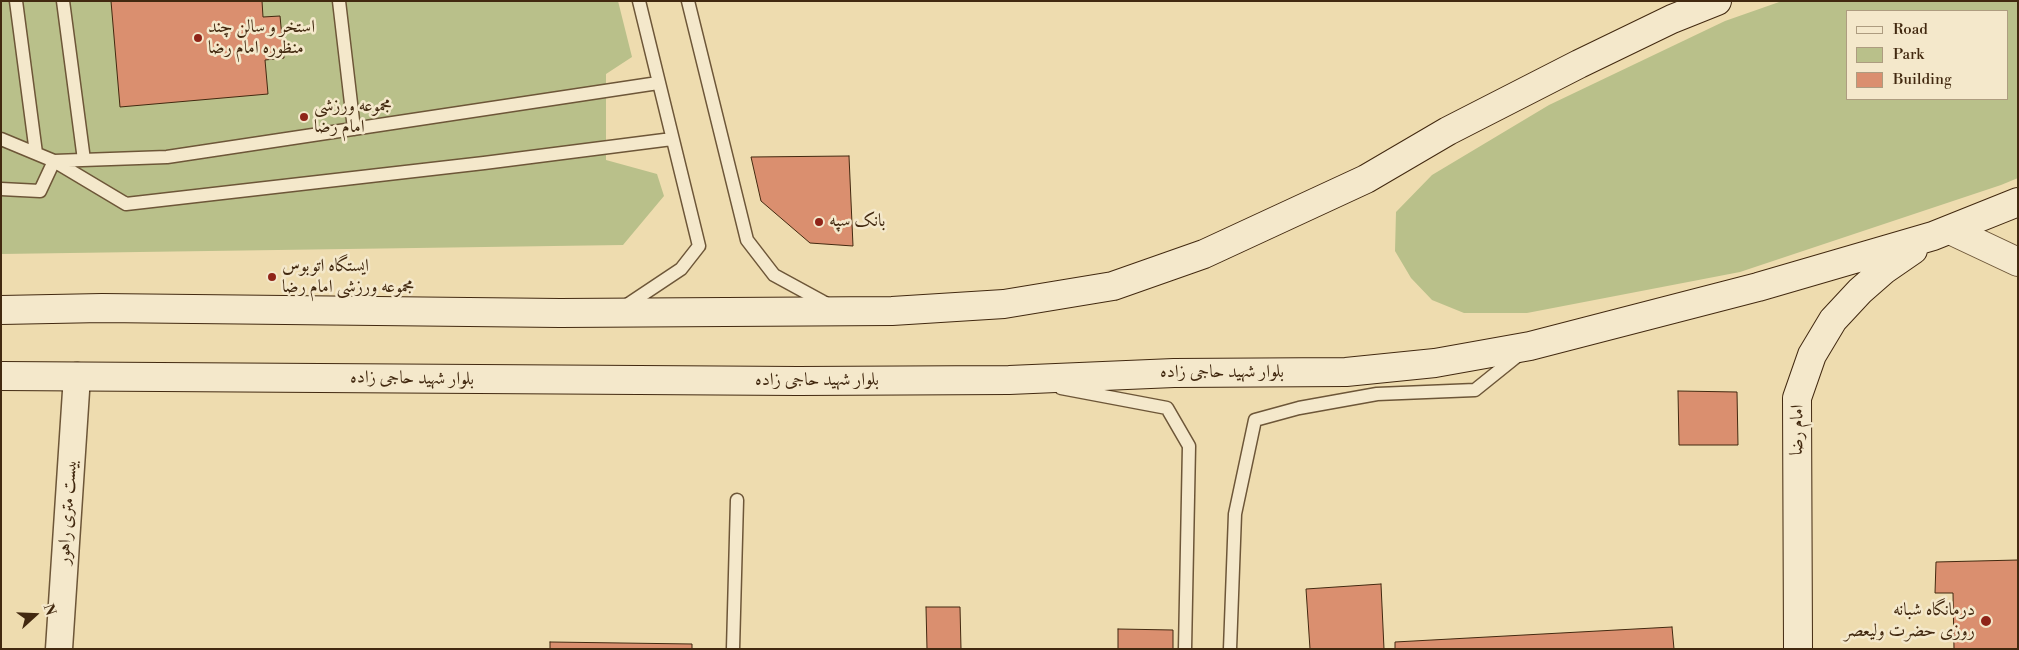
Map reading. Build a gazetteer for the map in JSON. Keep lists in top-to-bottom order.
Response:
{
  "streets": {
    "main road": ["بلوار شهید حاجی زاده", "امام رضا"],
    "street": ["بیست متری راهور"]
  },
  "crossings": [
    ["بلوار شهید حاجی زاده", "امام رضا"],
    ["بلوار شهید حاجی زاده", "بیست متری راهور"]
  ],
  "places": [
    "استخر و سالن چند منظوره امام رضا",
    "مجموعه ورزشی امام رضا",
    "بانک سپه",
    "ایستگاه اتوبوس مجموعه ورزشی امام رضا",
    "درمانگاه شبانه روزی حضرت ولیعصر"
  ],
  "legend": ["Road", "Park", "Building"],
  "north": "right"
}
